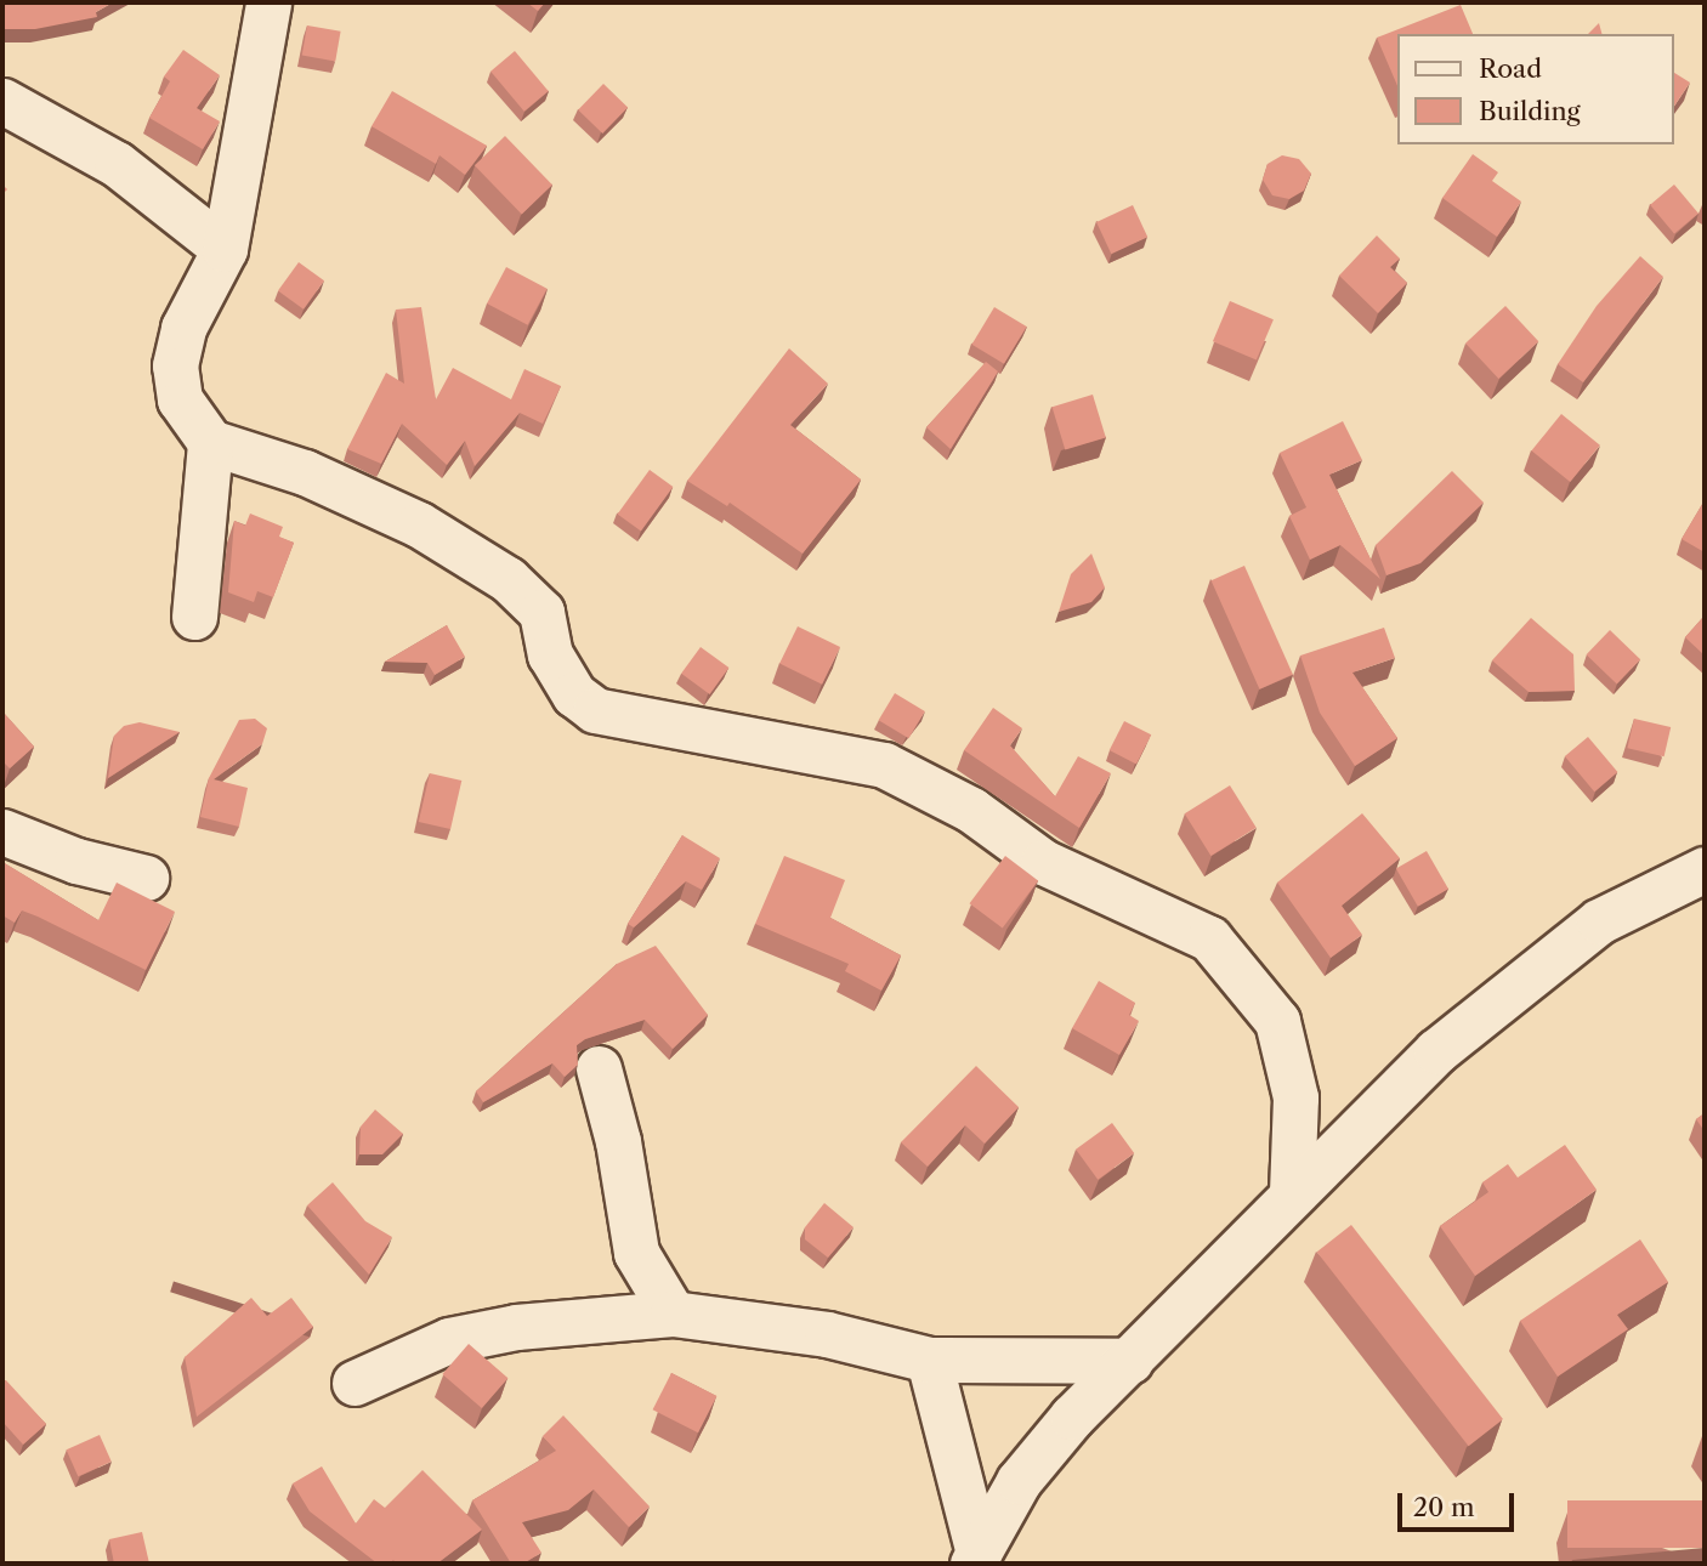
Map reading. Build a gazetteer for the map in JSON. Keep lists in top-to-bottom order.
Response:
{
  "legend": ["Road", "Building"],
  "scale_bar": "20 m"
}
